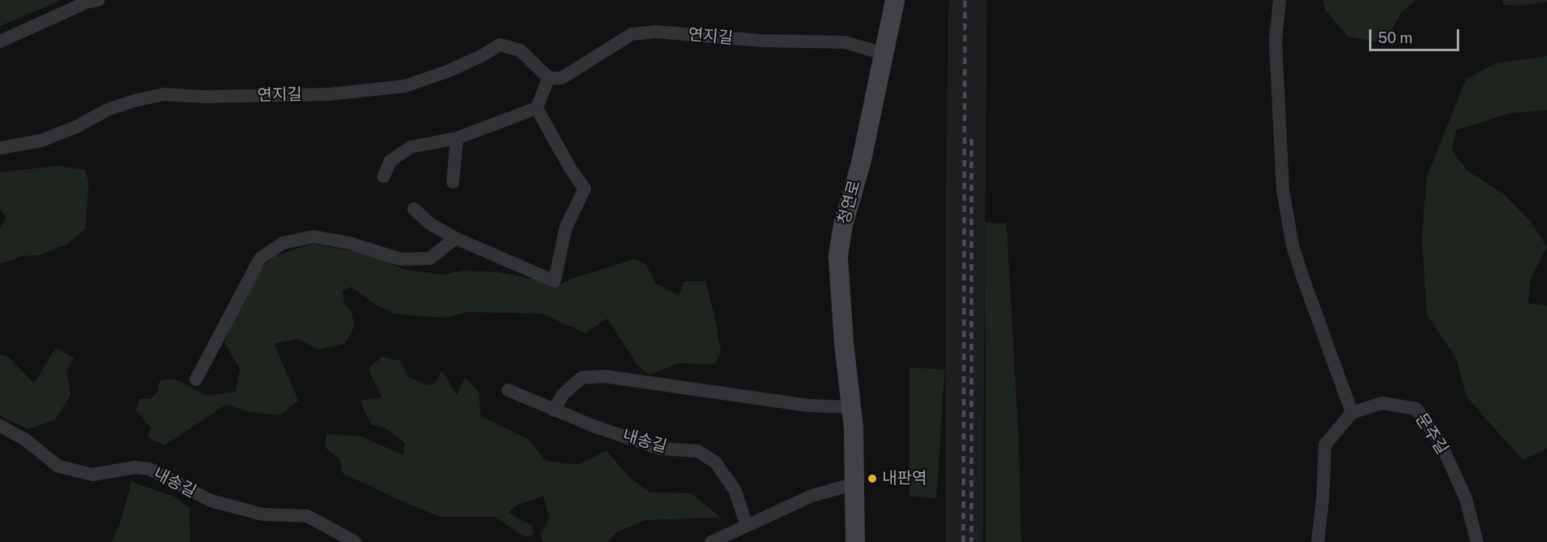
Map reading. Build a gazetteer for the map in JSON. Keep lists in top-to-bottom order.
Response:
{
  "streets": {
    "main road": ["청연로"],
    "street": ["연지길", "문주길", "내송길"]
  },
  "crossings": [
    ["연지길", "청연로"]
  ],
  "places": ["내판역"],
  "scale_bar": "50 m"
}
